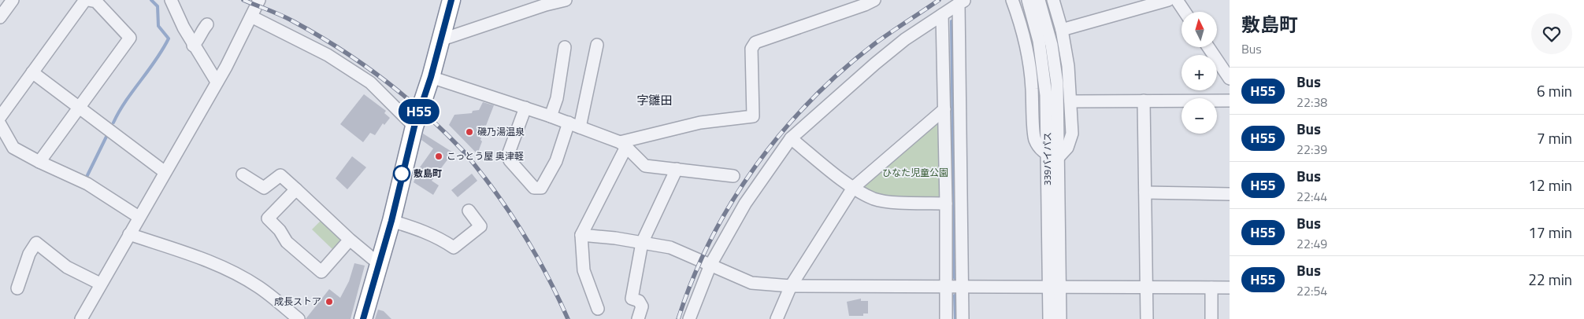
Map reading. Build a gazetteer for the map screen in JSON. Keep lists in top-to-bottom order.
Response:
{
  "streets": {
    "street": ["339バイパス"]
  },
  "districts": ["字雛田"],
  "parks": ["ひなた児童公園"],
  "places": [
    "磯乃湯温泉",
    "こっとう屋 奥津軽",
    "敷島町",
    "成長ストア"
  ],
  "lines": ["bus line H55"],
  "north": "top",
  "page": {
    "on_map": "H55",
    "heading": ["敷島町", "Bus"],
    "map_buttons": ["+", "−"],
    "list": [
      {
        "mark": "H55",
        "name": "Bus",
        "note": "22:38",
        "value": "6 min"
      },
      {
        "mark": "H55",
        "name": "Bus",
        "note": "22:39",
        "value": "7 min"
      },
      {
        "mark": "H55",
        "name": "Bus",
        "note": "22:44",
        "value": "12 min"
      },
      {
        "mark": "H55",
        "name": "Bus",
        "note": "22:49",
        "value": "17 min"
      },
      {
        "mark": "H55",
        "name": "Bus",
        "note": "22:54",
        "value": "22 min"
      }
    ]
  }
}
